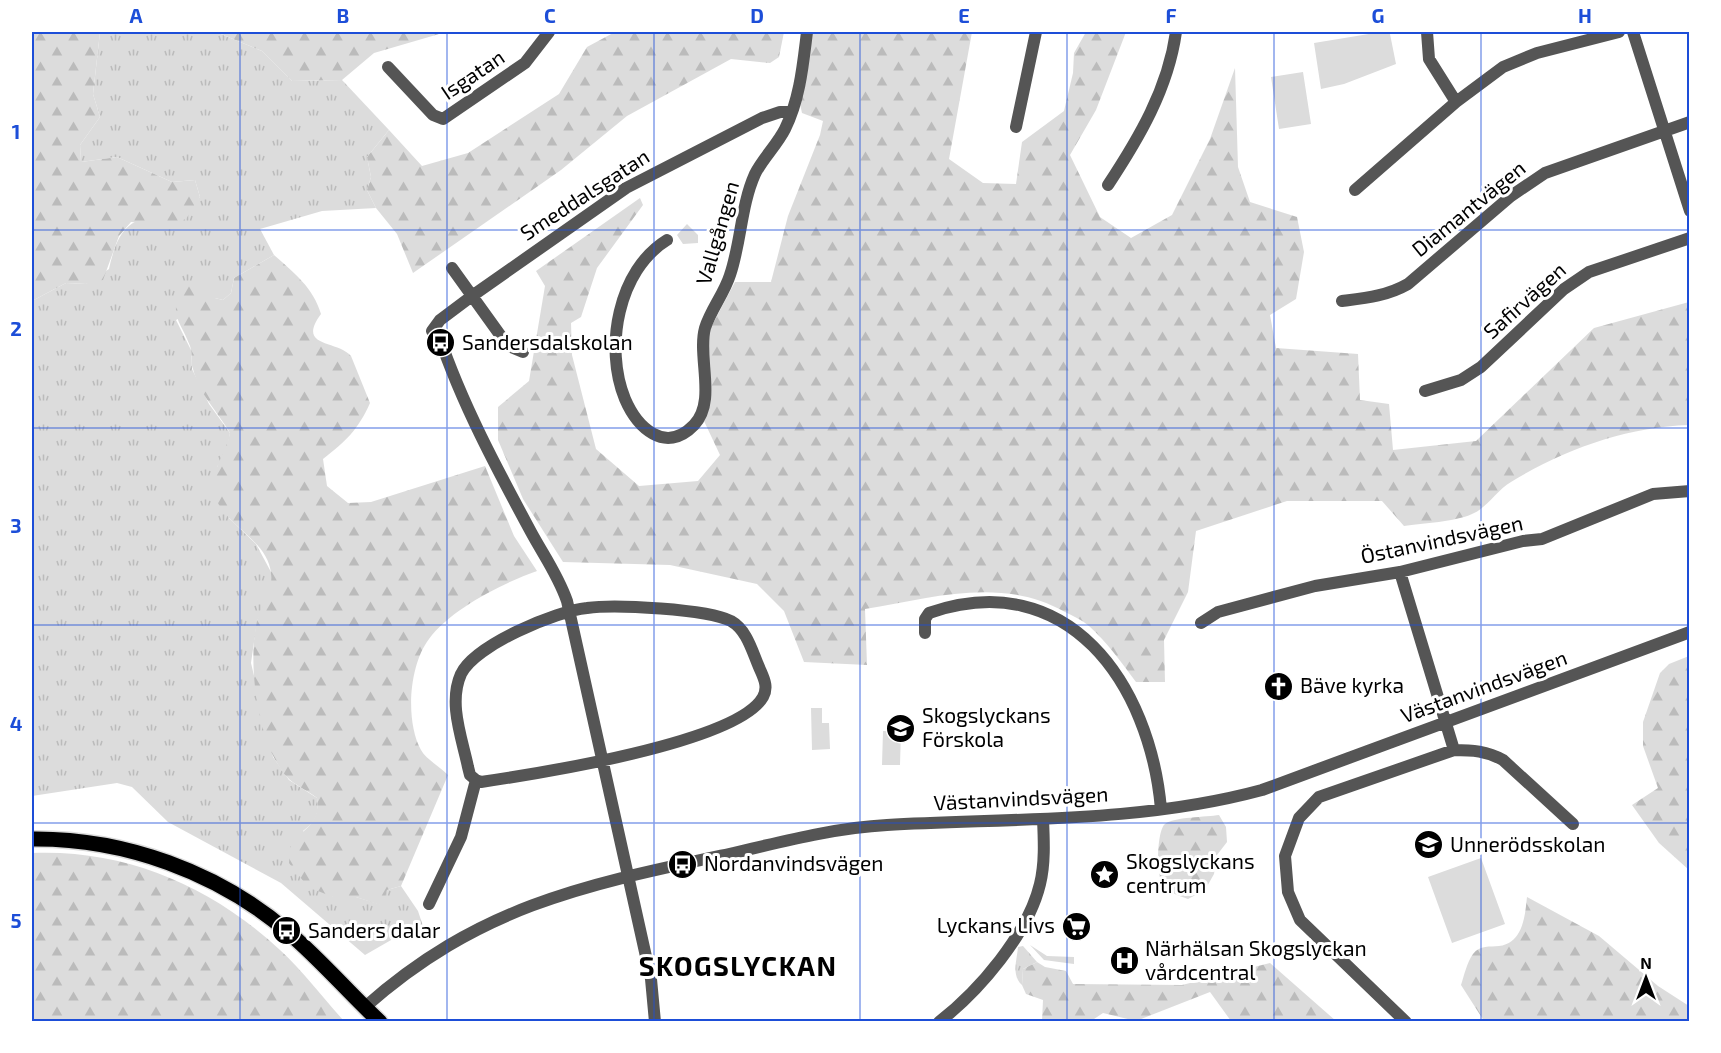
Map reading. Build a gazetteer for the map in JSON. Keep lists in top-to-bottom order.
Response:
{
  "streets": {
    "street": [
      "Isgatan",
      "Smeddalsgatan",
      "Diamantvägen",
      "Vallgången",
      "Safirvägen",
      "Östanvindsvägen",
      "Västanvindsvägen"
    ]
  },
  "crossings": [
    ["Smeddalsgatan", "Vallgången"]
  ],
  "districts": ["SKOGSLYCKAN"],
  "places": {
    "bus stop": ["Sandersdalskolan", "Nordanvindsvägen", "Sanders dalar"],
    "church": ["Bäve kyrka"],
    "school or university": ["Skogslyckans Förskola", "Unnerödsskolan"],
    "place": ["Skogslyckans centrum"],
    "supermarket": ["Lyckans Livs"],
    "hospital": ["Närhälsan Skogslyckan vårdcentral"]
  },
  "north": "top",
  "grid": {
    "columns": [
      "A",
      "B",
      "C",
      "D",
      "E",
      "F",
      "G",
      "H"
    ],
    "rows": [
      "1",
      "2",
      "3",
      "4",
      "5"
    ]
  }
}
